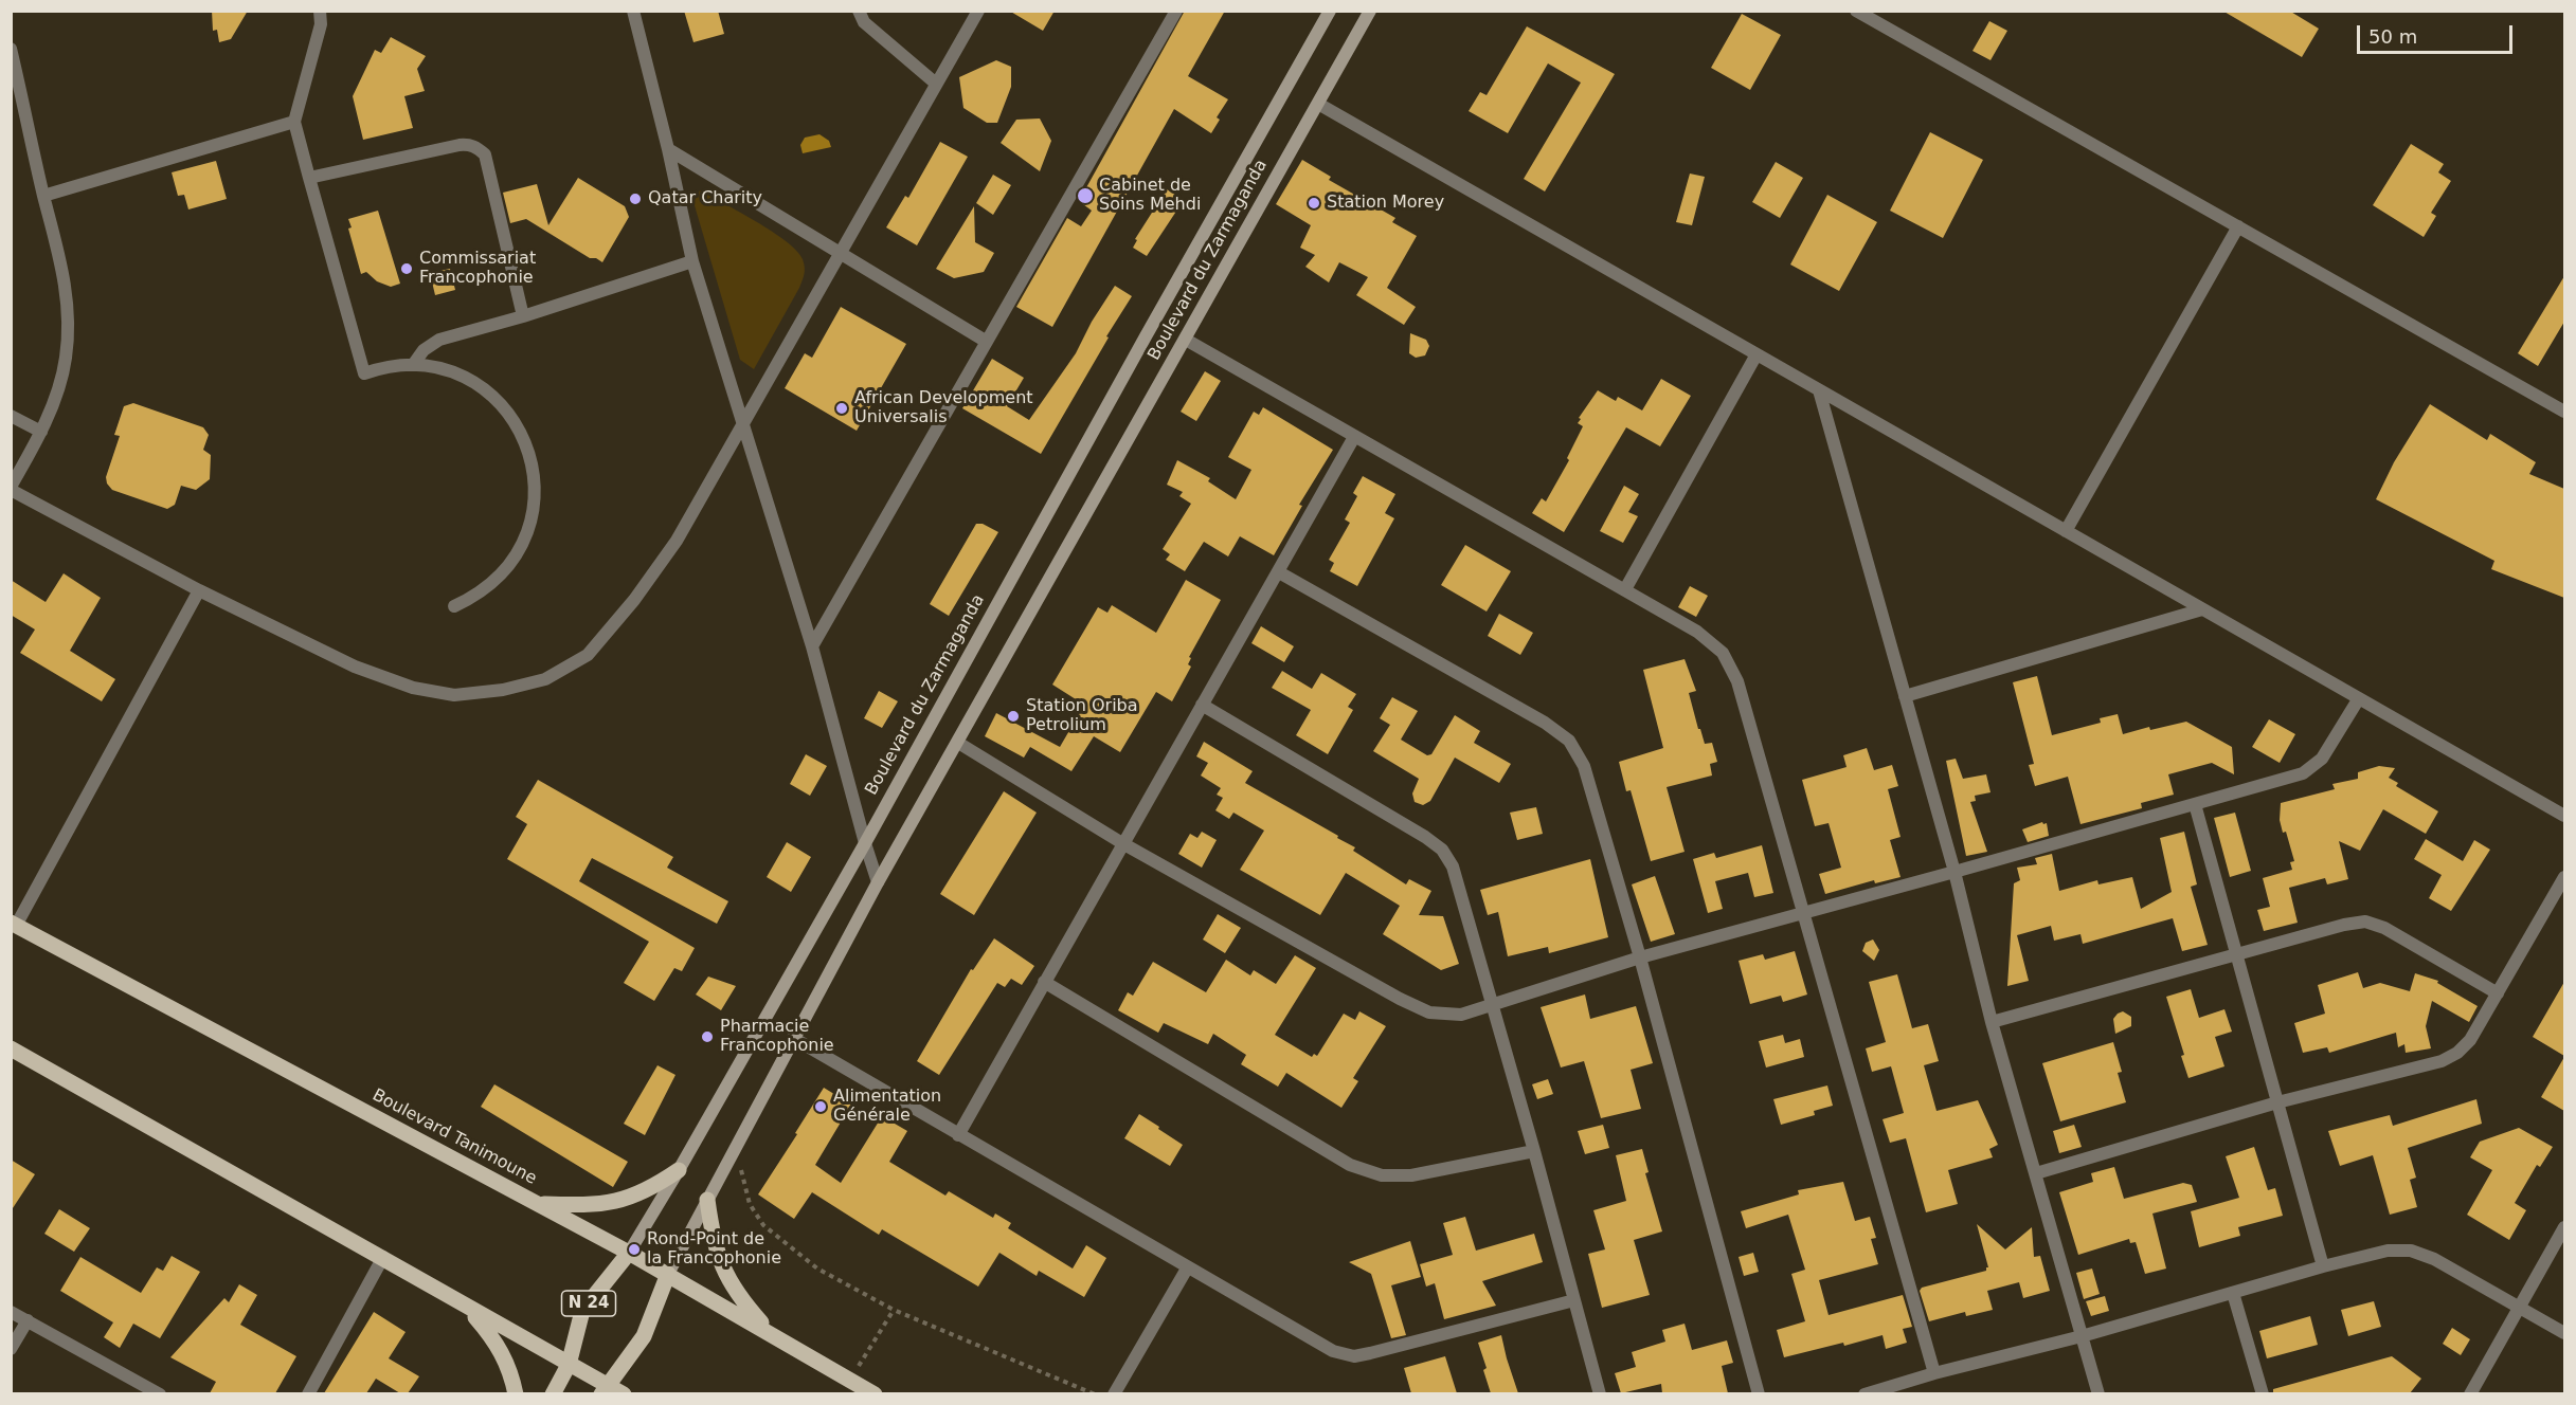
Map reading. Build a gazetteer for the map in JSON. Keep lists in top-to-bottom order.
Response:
{
  "streets": {
    "main road": ["Boulevard du Zarmaganda", "Boulevard Tanimoune", "N 24"]
  },
  "crossings": [
    ["Boulevard du Zarmaganda", "Boulevard Tanimoune"]
  ],
  "places": [
    "Cabinet de Soins Mehdi",
    "Qatar Charity",
    "Station Morey",
    "Commissariat Francophonie",
    "African Development Universalis",
    "Station Oriba Petrolium",
    "Pharmacie Francophonie",
    "Alimentation Générale",
    "Rond-Point de la Francophonie"
  ],
  "scale_bar": "50 m"
}
